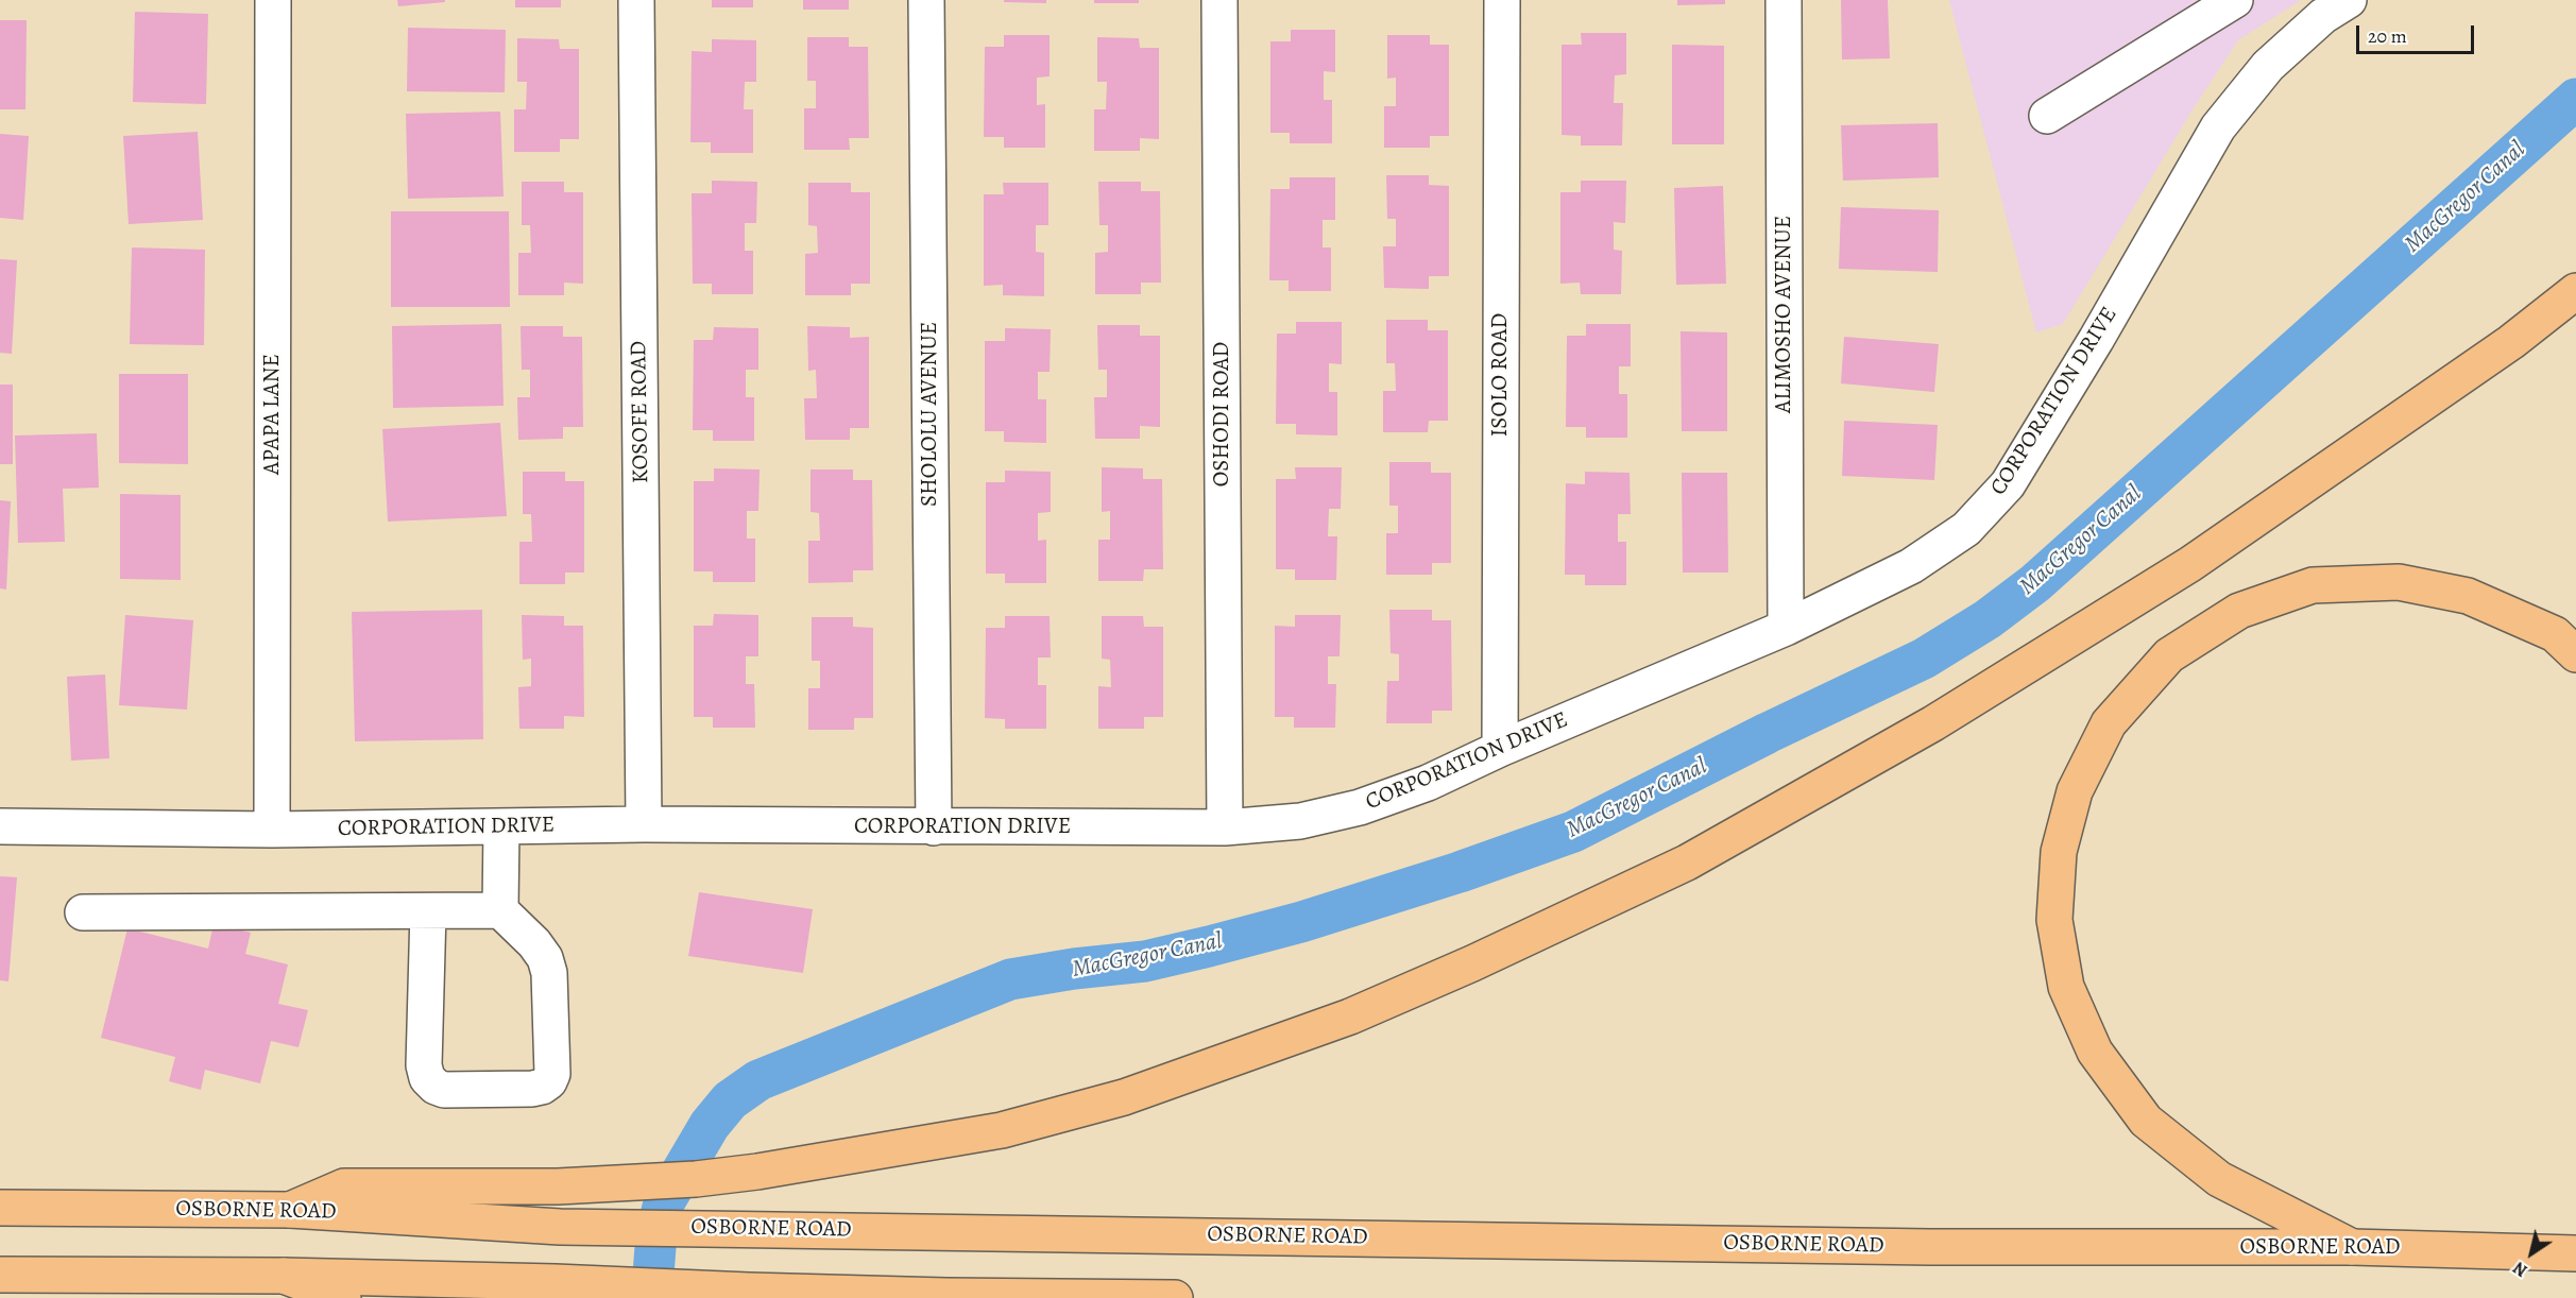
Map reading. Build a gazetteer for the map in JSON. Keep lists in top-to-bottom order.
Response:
{
  "streets": {
    "main road": ["OSBORNE ROAD"],
    "street": [
      "ALIMOSHO AVENUE",
      "ISOLO ROAD",
      "CORPORATION DRIVE",
      "KOSOFE ROAD",
      "APAPA LANE",
      "SHOLOLU AVENUE",
      "OSHODI ROAD"
    ]
  },
  "crossings": [
    ["ALIMOSHO AVENUE", "CORPORATION DRIVE"],
    ["ISOLO ROAD", "CORPORATION DRIVE"],
    ["CORPORATION DRIVE", "KOSOFE ROAD"],
    ["CORPORATION DRIVE", "APAPA LANE"],
    ["CORPORATION DRIVE", "SHOLOLU AVENUE"],
    ["CORPORATION DRIVE", "OSHODI ROAD"]
  ],
  "water": ["MacGregor Canal"],
  "scale_bar": "20 m",
  "north": "bottom left"
}
